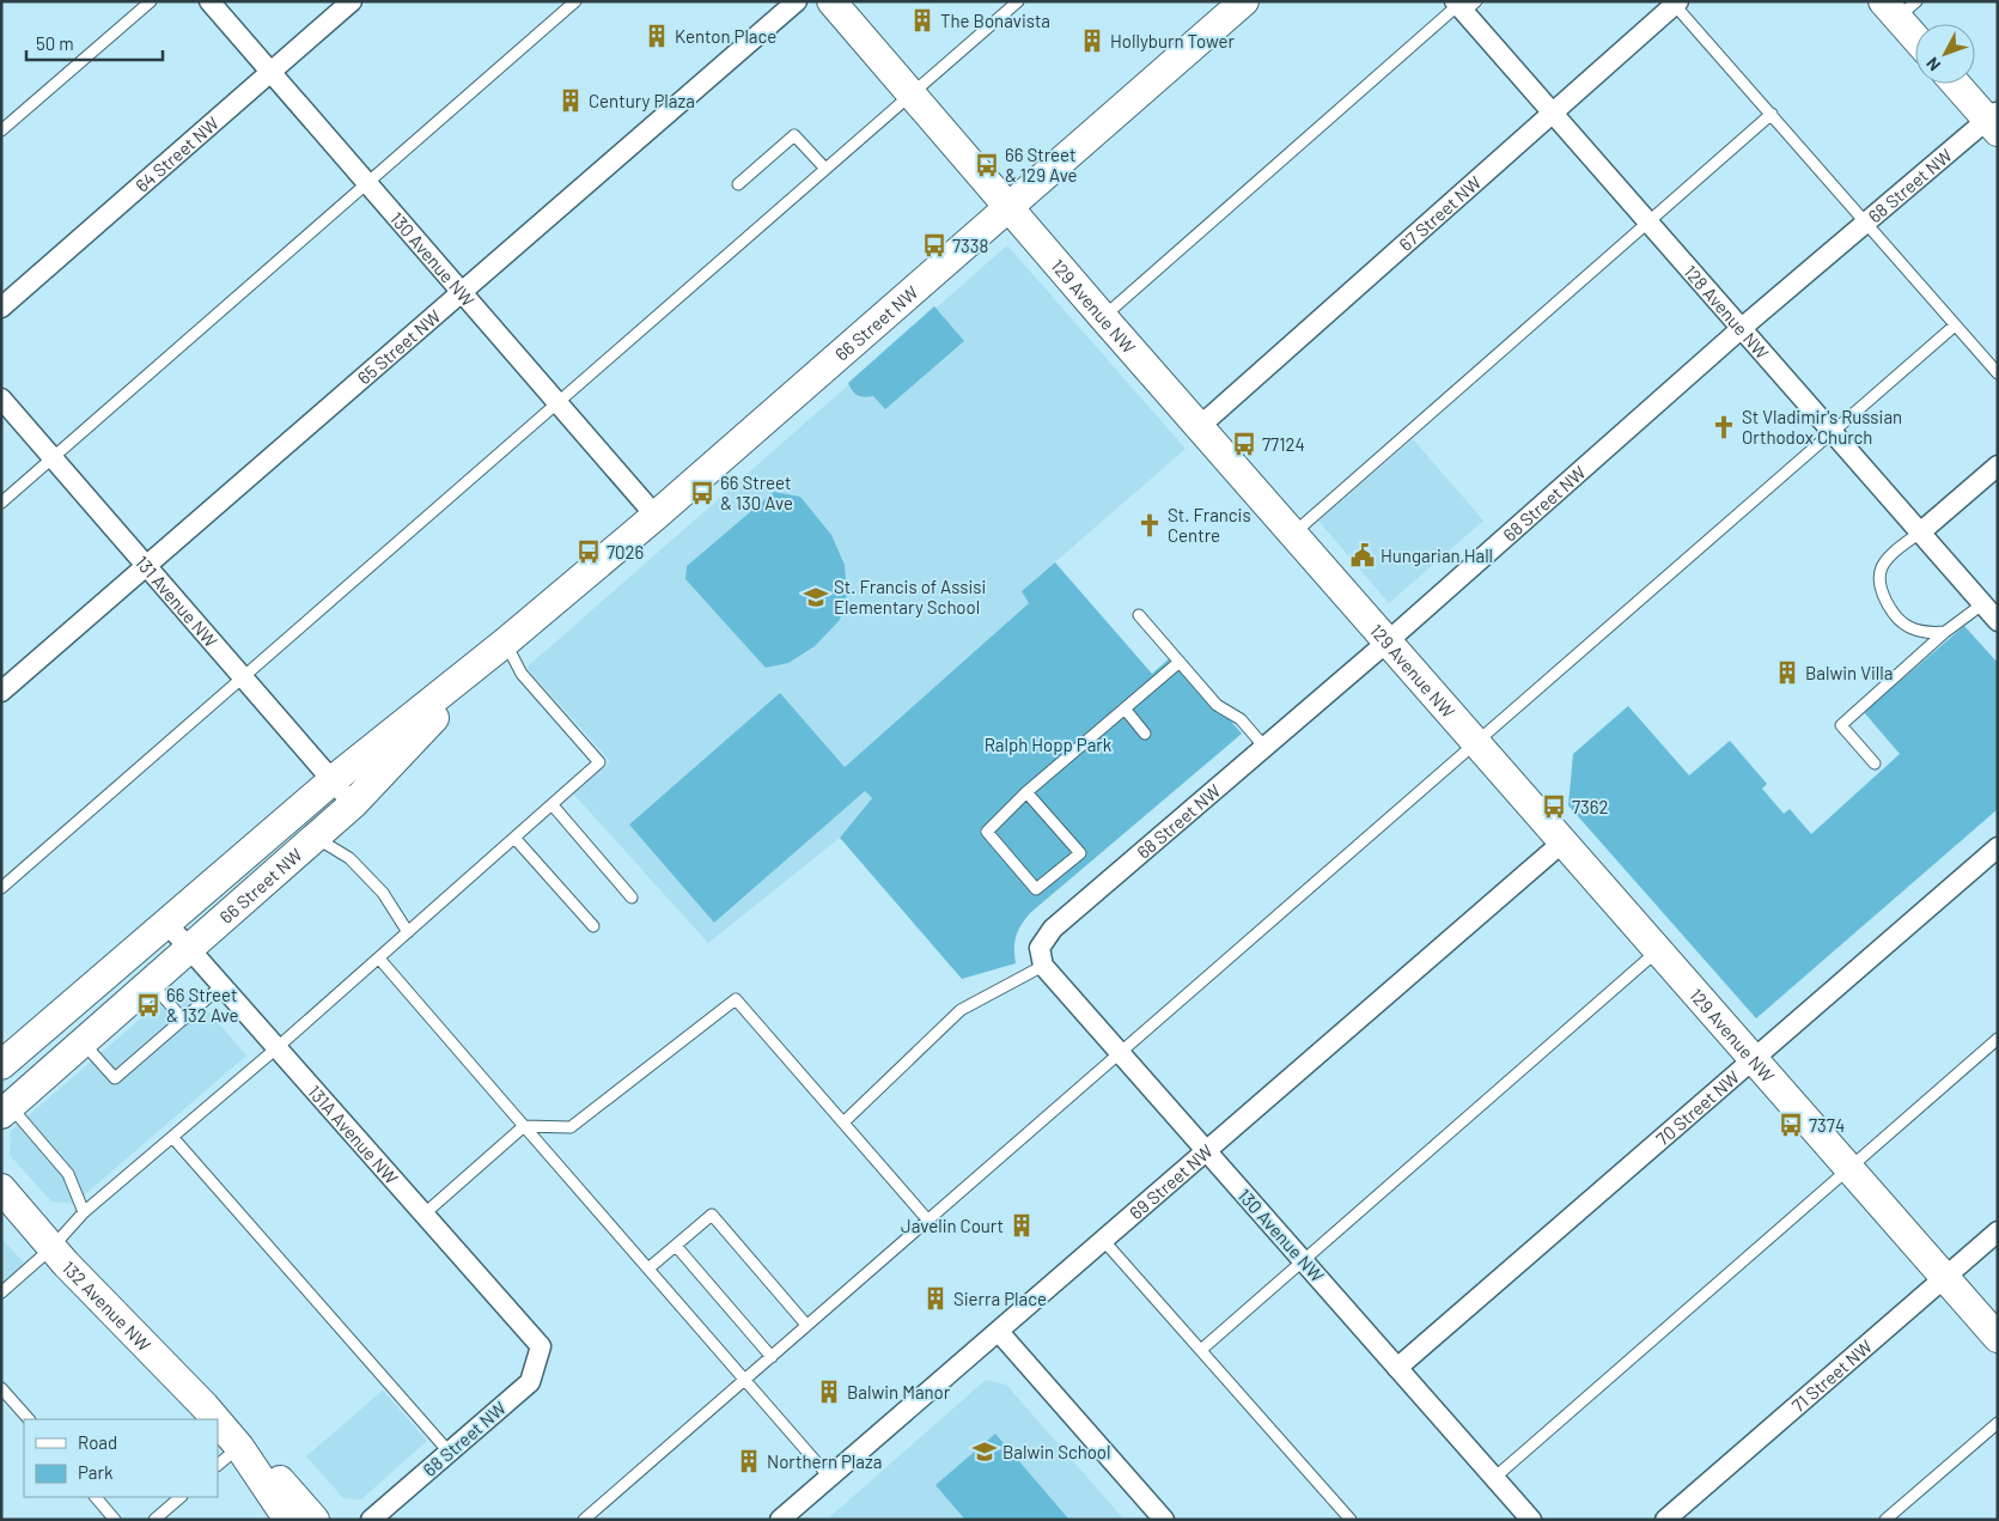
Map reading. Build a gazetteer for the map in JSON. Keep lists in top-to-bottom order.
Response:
{
  "streets": {
    "street": [
      "64 Street NW",
      "68 Street NW",
      "67 Street NW",
      "130 Avenue NW",
      "129 Avenue NW",
      "128 Avenue NW",
      "66 Street NW",
      "65 Street NW",
      "131 Avenue NW",
      "70 Street NW",
      "131A Avenue NW",
      "69 Street NW",
      "132 Avenue NW",
      "71 Street NW"
    ]
  },
  "crossings": [
    ["64 Street NW", "130 Avenue NW"],
    ["68 Street NW", "130 Avenue NW"],
    ["68 Street NW", "129 Avenue NW"],
    ["68 Street NW", "128 Avenue NW"],
    ["68 Street NW", "131A Avenue NW"],
    ["67 Street NW", "129 Avenue NW"],
    ["67 Street NW", "128 Avenue NW"],
    ["130 Avenue NW", "66 Street NW"],
    ["130 Avenue NW", "65 Street NW"],
    ["130 Avenue NW", "70 Street NW"],
    ["130 Avenue NW", "69 Street NW"],
    ["129 Avenue NW", "66 Street NW"],
    ["129 Avenue NW", "70 Street NW"],
    ["129 Avenue NW", "69 Street NW"],
    ["129 Avenue NW", "71 Street NW"],
    ["66 Street NW", "131 Avenue NW"],
    ["66 Street NW", "131A Avenue NW"],
    ["65 Street NW", "131 Avenue NW"]
  ],
  "parks": ["Ralph Hopp Park"],
  "places": {
    "building": [
      "The Bonavista",
      "Kenton Place",
      "Hollyburn Tower",
      "Century Plaza",
      "Balwin Villa",
      "Javelin Court",
      "Sierra Place",
      "Balwin Manor",
      "Northern Plaza"
    ],
    "bus stop": [
      "66 Street & 129 Ave",
      "7338",
      "77124",
      "66 Street & 130 Ave",
      "7026",
      "7362",
      "66 Street & 132 Ave",
      "7374"
    ],
    "church": ["St Vladimir's Russian Orthodox Church", "St. Francis Centre"],
    "public building": ["Hungarian Hall"],
    "school or university": ["St. Francis of Assisi Elementary School", "Balwin School"]
  },
  "legend": ["Road", "Park"],
  "scale_bar": "50 m",
  "north": "bottom left"
}
